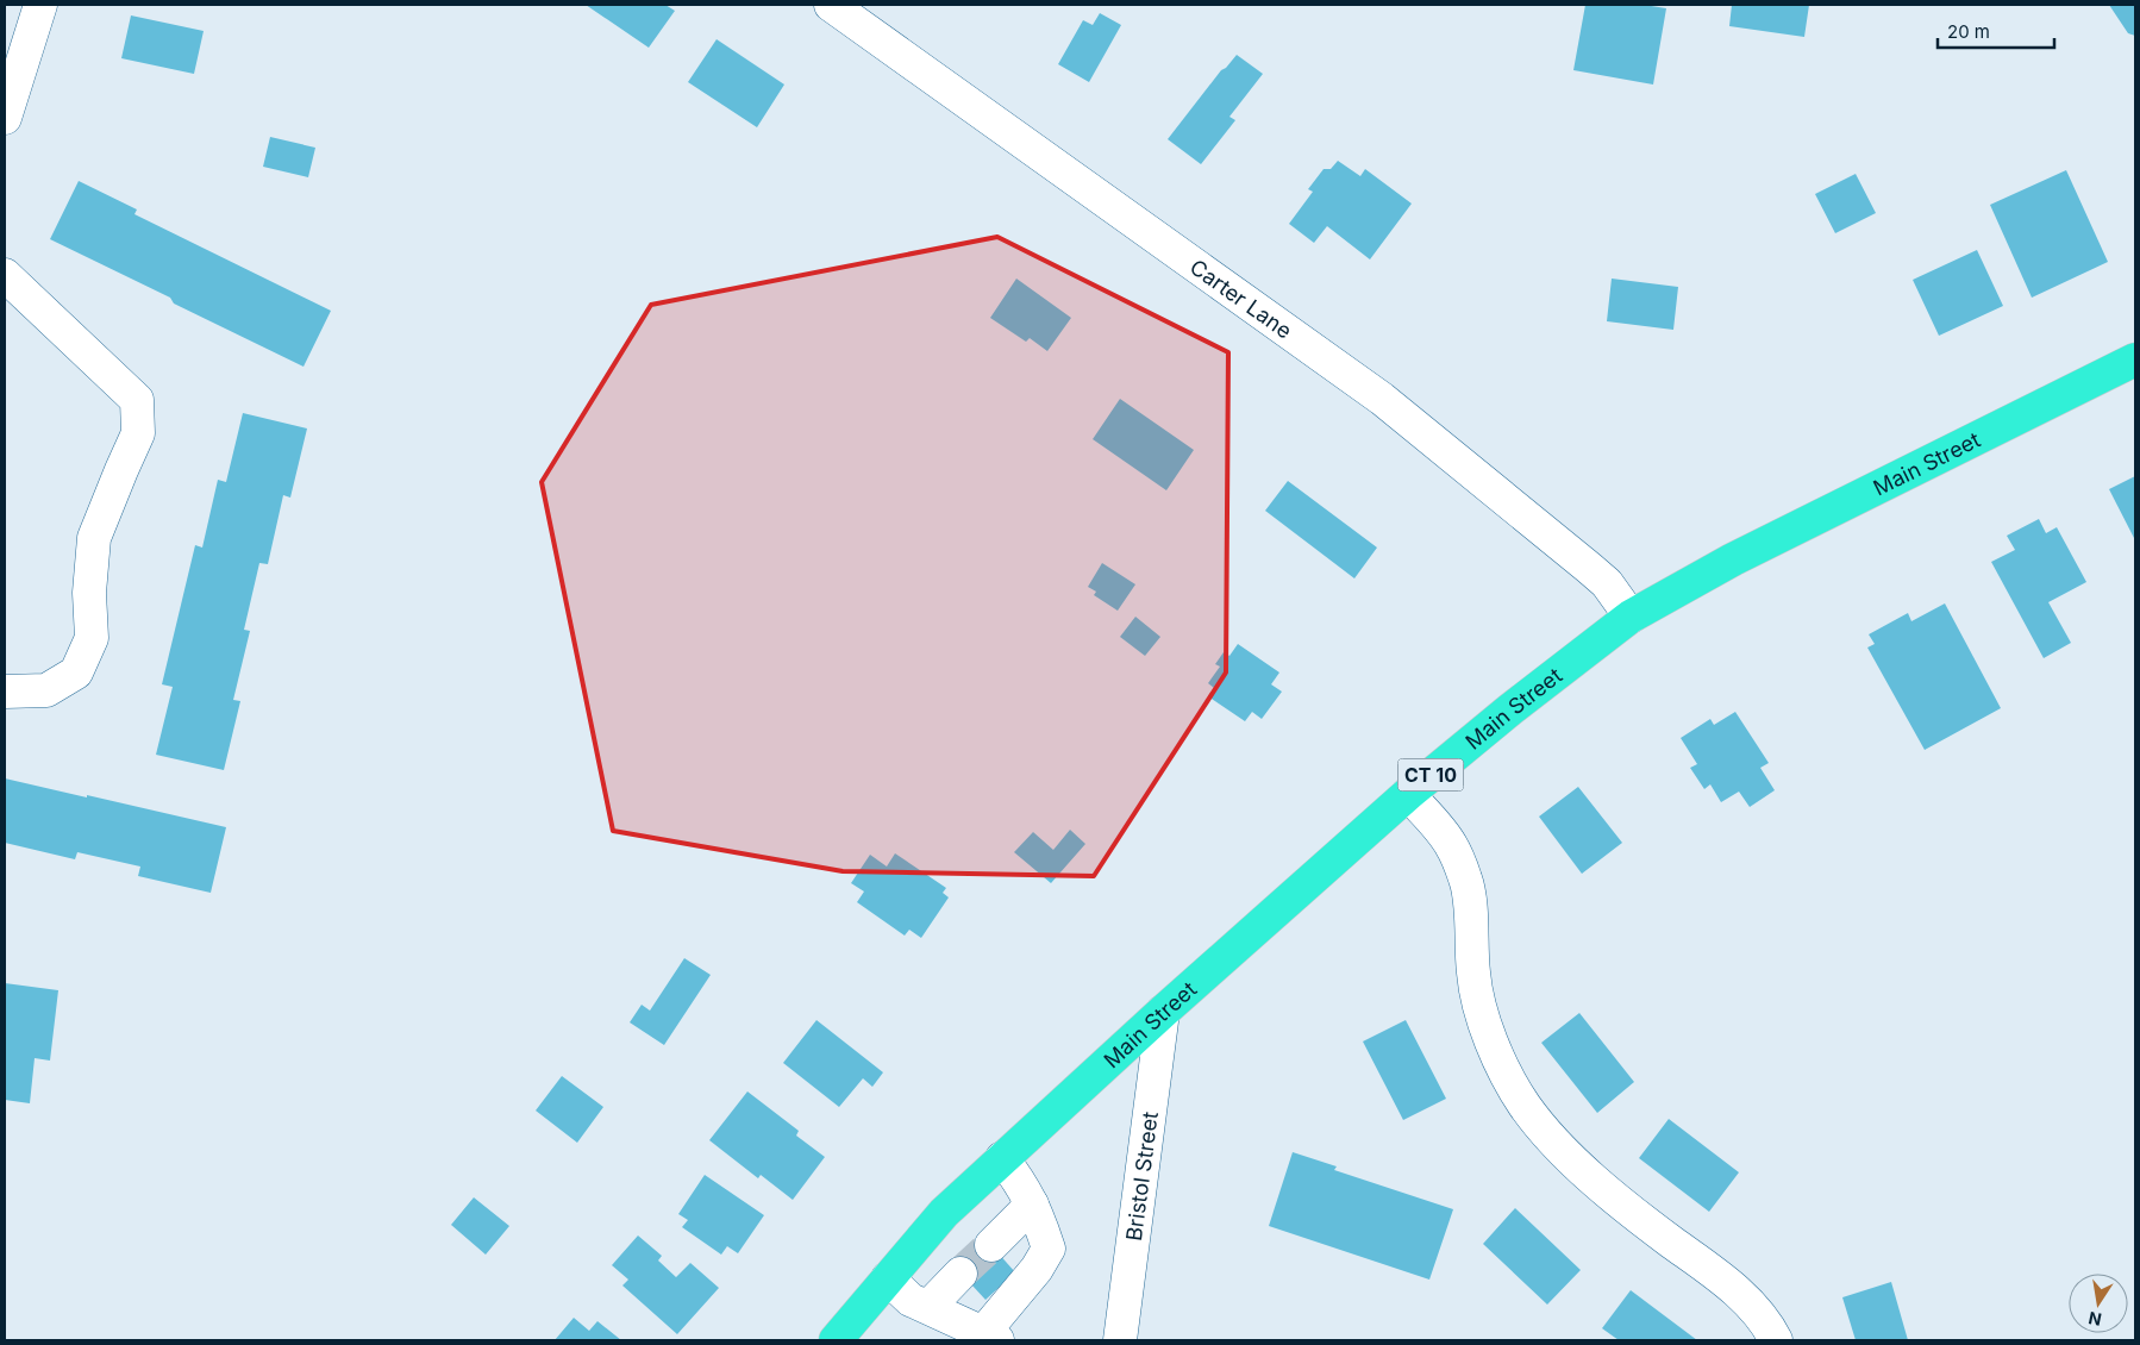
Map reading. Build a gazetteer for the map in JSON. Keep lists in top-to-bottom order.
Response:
{
  "streets": {
    "highway": ["Main Street", "CT 10"],
    "street": ["Carter Lane", "Bristol Street"]
  },
  "crossings": [
    ["Carter Lane", "Main Street"],
    ["Main Street", "Bristol Street"]
  ],
  "scale_bar": "20 m",
  "north": "bottom"
}
